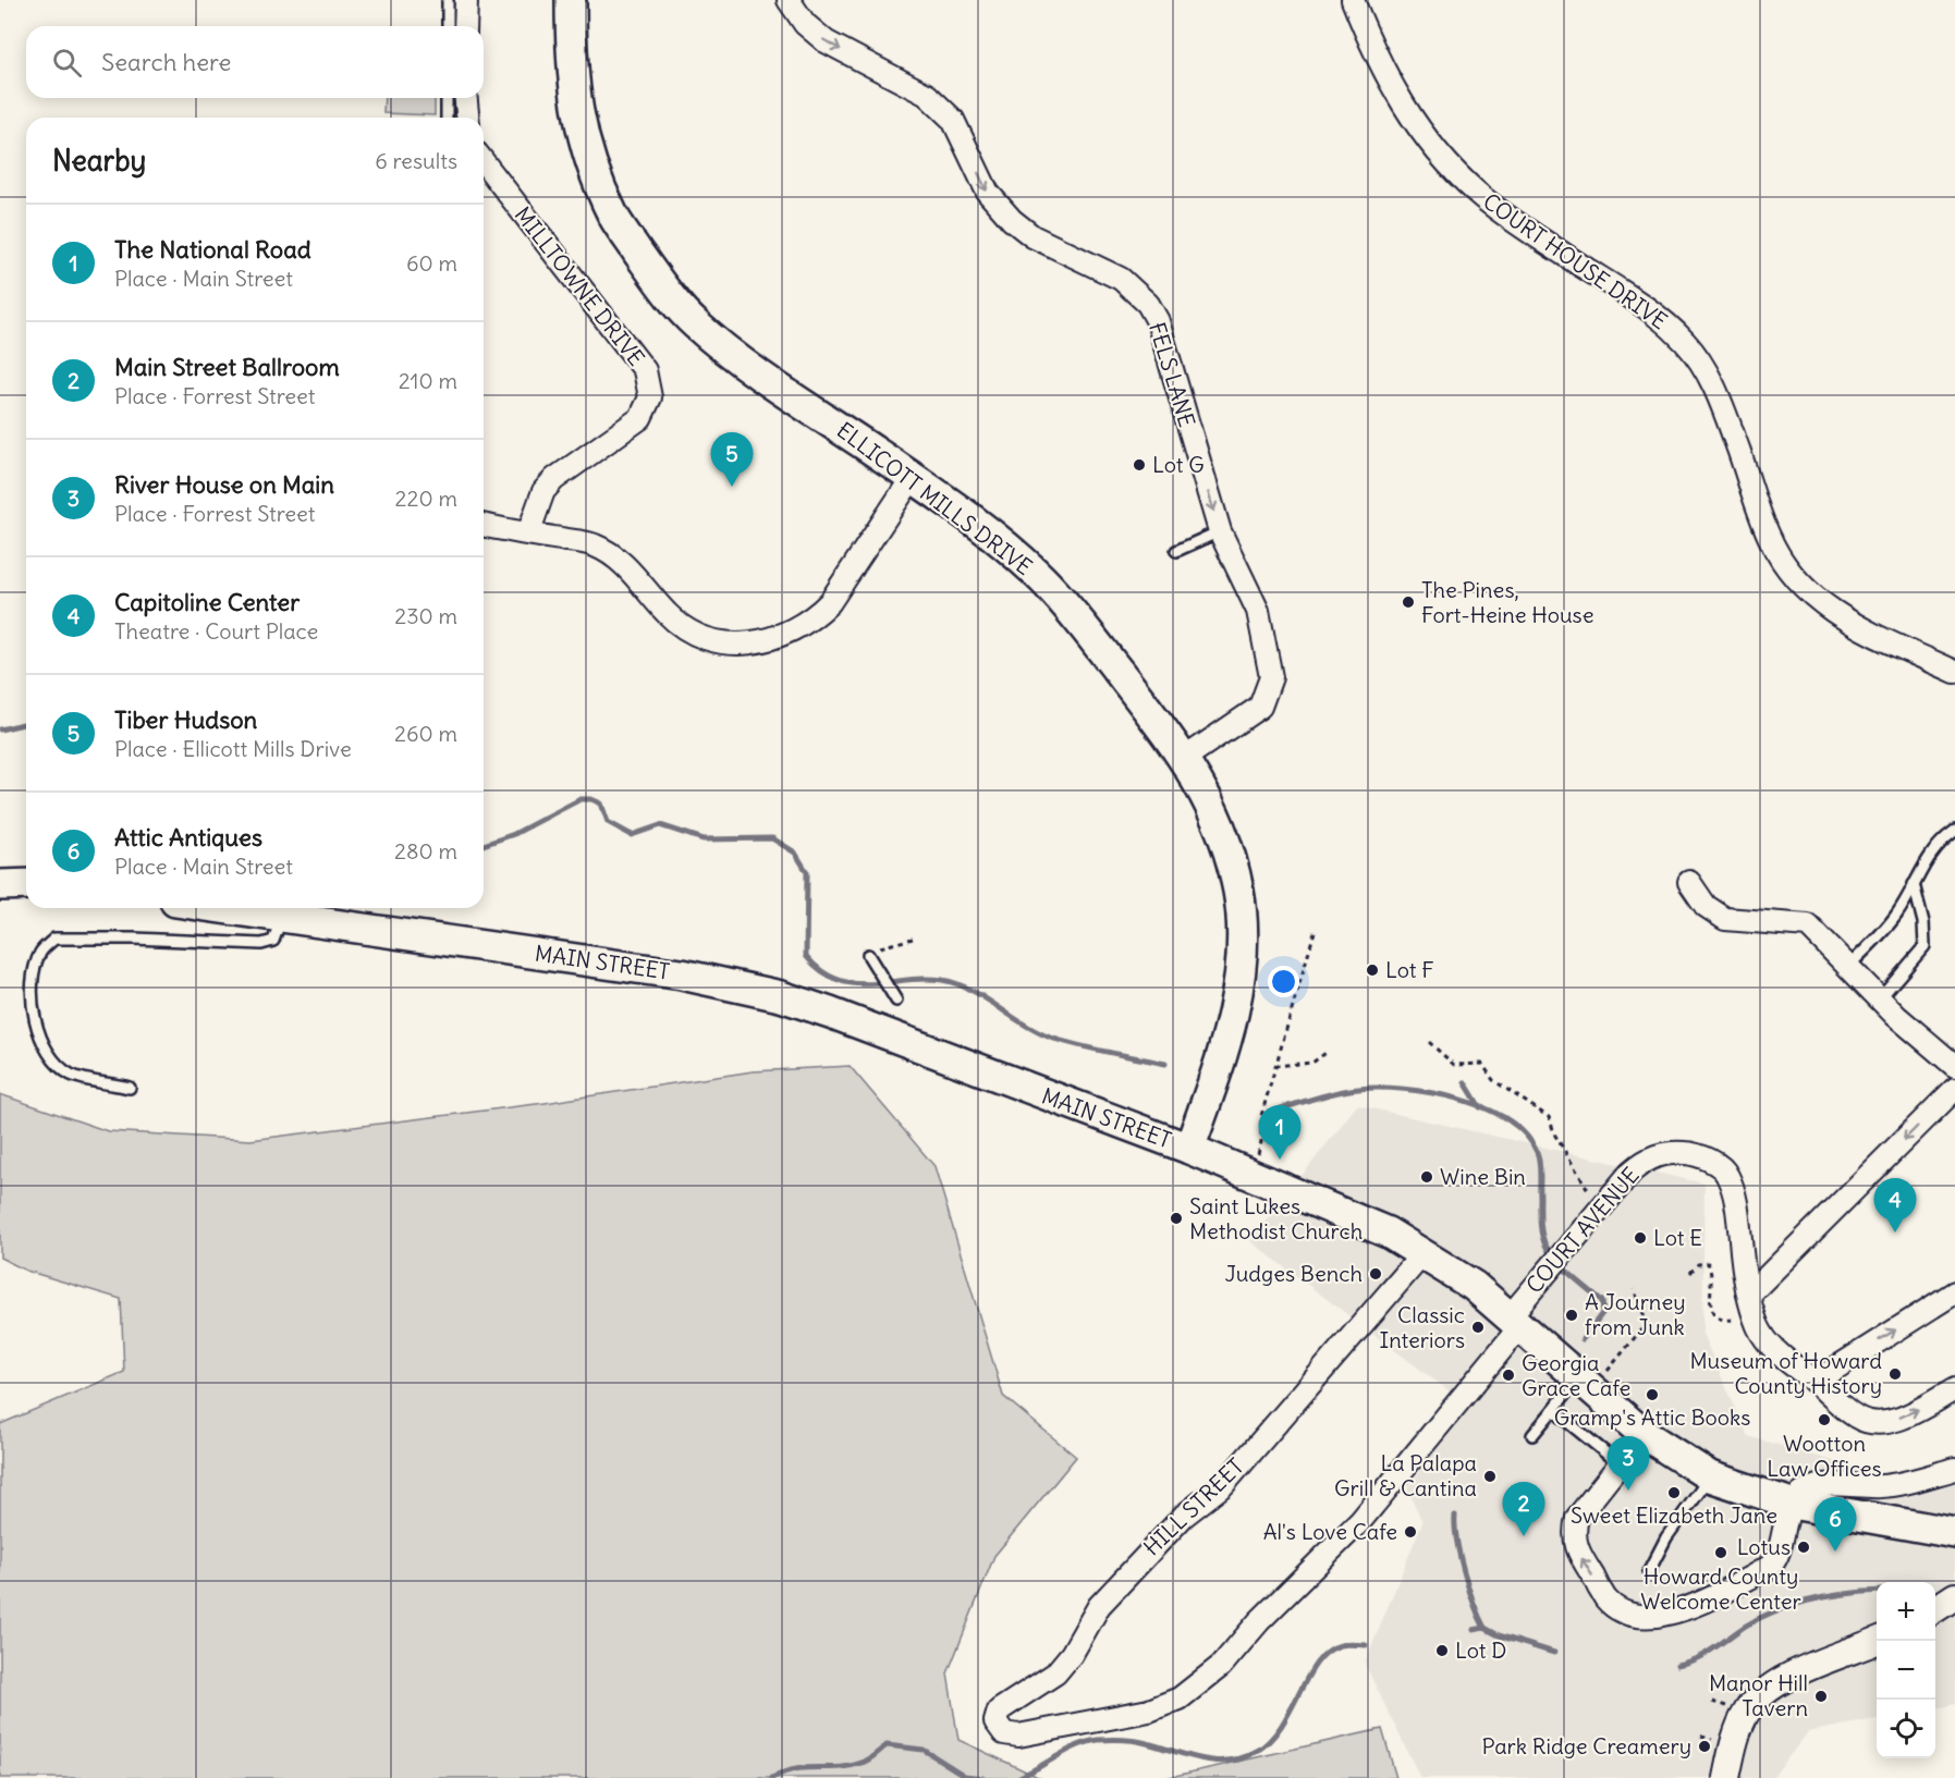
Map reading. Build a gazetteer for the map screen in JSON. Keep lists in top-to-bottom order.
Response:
{
  "streets": {
    "main road": ["ELLICOTT MILLS DRIVE", "MAIN STREET"],
    "street": [
      "COURT HOUSE DRIVE",
      "MILLTOWNE DRIVE",
      "FELS LANE",
      "COURT AVENUE",
      "HILL STREET"
    ]
  },
  "crossings": [
    ["FELS LANE", "ELLICOTT MILLS DRIVE"],
    ["ELLICOTT MILLS DRIVE", "MAIN STREET"],
    ["MAIN STREET", "COURT AVENUE"],
    ["MAIN STREET", "HILL STREET"],
    ["COURT AVENUE", "HILL STREET"]
  ],
  "one_way": ["FELS LANE"],
  "places": [
    "Lot G",
    "The Pines, Fort-Heine House",
    "Lot F",
    "Wine Bin",
    "Saint Lukes Methodist Church",
    "Lot E",
    "Judges Bench",
    "A Journey from Junk",
    "Classic Interiors",
    "Museum of Howard County History",
    "Georgia Grace Cafe",
    "Gramp's Attic Books",
    "Wootton Law Offices",
    "La Palapa Grill & Cantina",
    "Sweet Elizabeth Jane",
    "Al's Love Cafe",
    "Lotus",
    "Howard County Welcome Center",
    "Lot D",
    "Manor Hill Tavern",
    "Park Ridge Creamery"
  ],
  "page": {
    "search": "Search here",
    "heading": ["Nearby", "6 results"],
    "list": [
      {
        "mark": "1",
        "name": "The National Road",
        "note": "Place · Main Street",
        "value": "60 m"
      },
      {
        "mark": "2",
        "name": "Main Street Ballroom",
        "note": "Place · Forrest Street",
        "value": "210 m"
      },
      {
        "mark": "3",
        "name": "River House on Main",
        "note": "Place · Forrest Street",
        "value": "220 m"
      },
      {
        "mark": "4",
        "name": "Capitoline Center",
        "note": "Theatre · Court Place",
        "value": "230 m"
      },
      {
        "mark": "5",
        "name": "Tiber Hudson",
        "note": "Place · Ellicott Mills Drive",
        "value": "260 m"
      },
      {
        "mark": "6",
        "name": "Attic Antiques",
        "note": "Place · Main Street",
        "value": "280 m"
      }
    ],
    "pins": [
      "5",
      "1",
      "4",
      "3",
      "2",
      "6"
    ],
    "map_buttons": ["+", "−"]
  }
}
